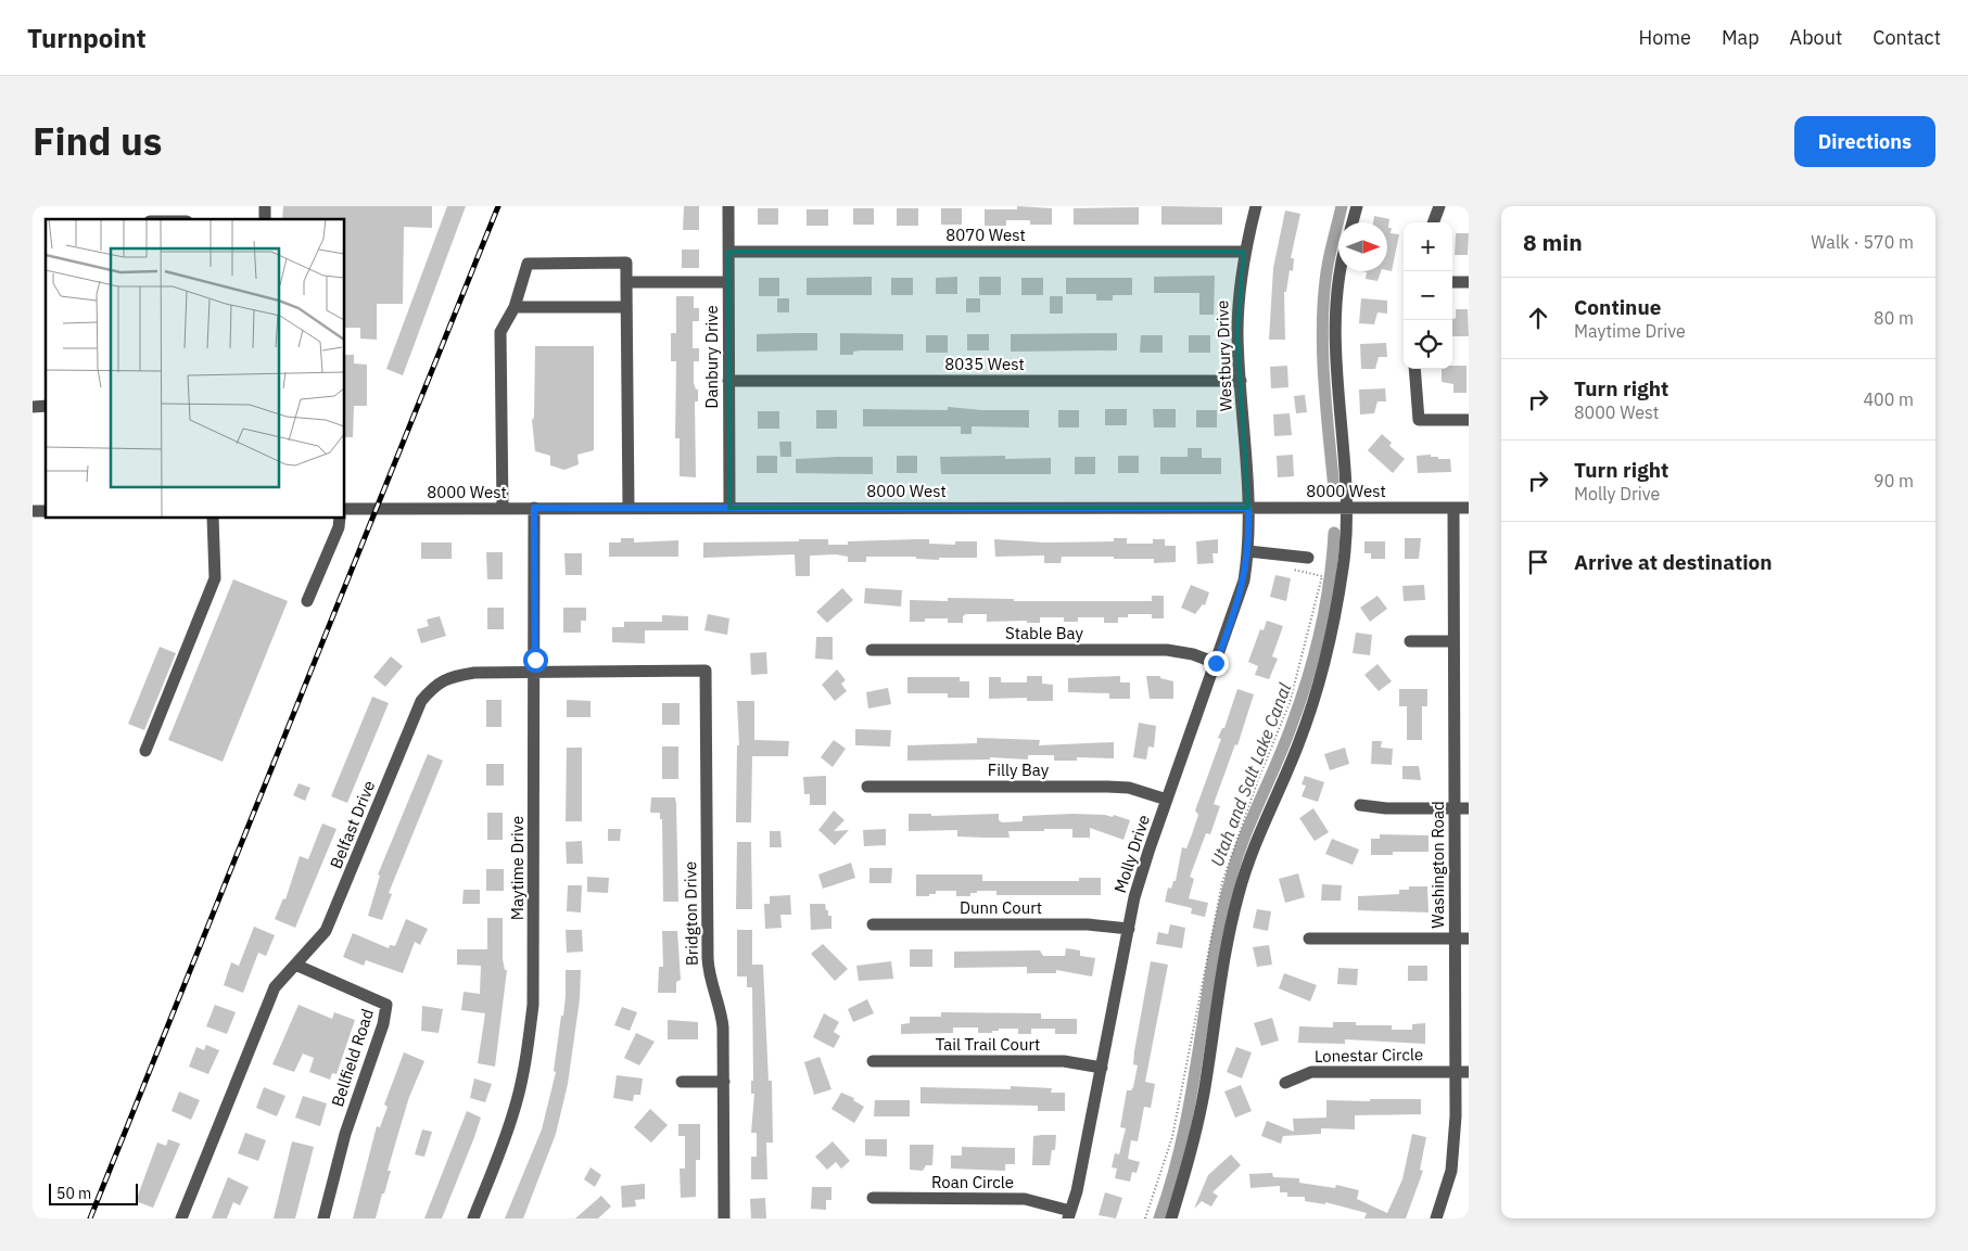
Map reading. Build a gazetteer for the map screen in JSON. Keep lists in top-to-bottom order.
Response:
{
  "streets": {
    "street": [
      "8070 West",
      "Westbury Drive",
      "Danbury Drive",
      "8035 West",
      "8000 West",
      "Stable Bay",
      "Filly Bay",
      "Belfast Drive",
      "Molly Drive",
      "Washington Road",
      "Maytime Drive",
      "Dunn Court",
      "Bridgton Drive",
      "Tail Trail Court",
      "Lonestar Circle",
      "Bellfield Road",
      "Roan Circle"
    ]
  },
  "crossings": [
    ["8070 West", "Westbury Drive"],
    ["8070 West", "Danbury Drive"],
    ["Westbury Drive", "8035 West"],
    ["Westbury Drive", "8000 West"],
    ["Westbury Drive", "Molly Drive"],
    ["Danbury Drive", "8035 West"],
    ["Danbury Drive", "8000 West"],
    ["8000 West", "Molly Drive"],
    ["8000 West", "Washington Road"],
    ["8000 West", "Maytime Drive"],
    ["Stable Bay", "Molly Drive"],
    ["Filly Bay", "Molly Drive"],
    ["Belfast Drive", "Maytime Drive"],
    ["Belfast Drive", "Bridgton Drive"],
    ["Belfast Drive", "Bellfield Road"],
    ["Molly Drive", "Dunn Court"],
    ["Molly Drive", "Tail Trail Court"],
    ["Molly Drive", "Roan Circle"],
    ["Washington Road", "Lonestar Circle"]
  ],
  "water": ["Utah and Salt Lake Canal"],
  "scale_bar": "50 m",
  "north": "right",
  "page": {
    "header": "Turnpoint",
    "nav": [
      "Home",
      "Map",
      "About",
      "Contact"
    ],
    "title": "Find us",
    "buttons": "Directions",
    "heading": ["8 min", "Walk · 570 m"],
    "map_buttons": ["+", "−"],
    "list": [
      ["Continue", "Maytime Drive", "80 m"],
      ["Turn right", "8000 West", "400 m"],
      ["Turn right", "Molly Drive", "90 m"],
      "Arrive at destination"
    ],
    "scale": "50 m"
  }
}
